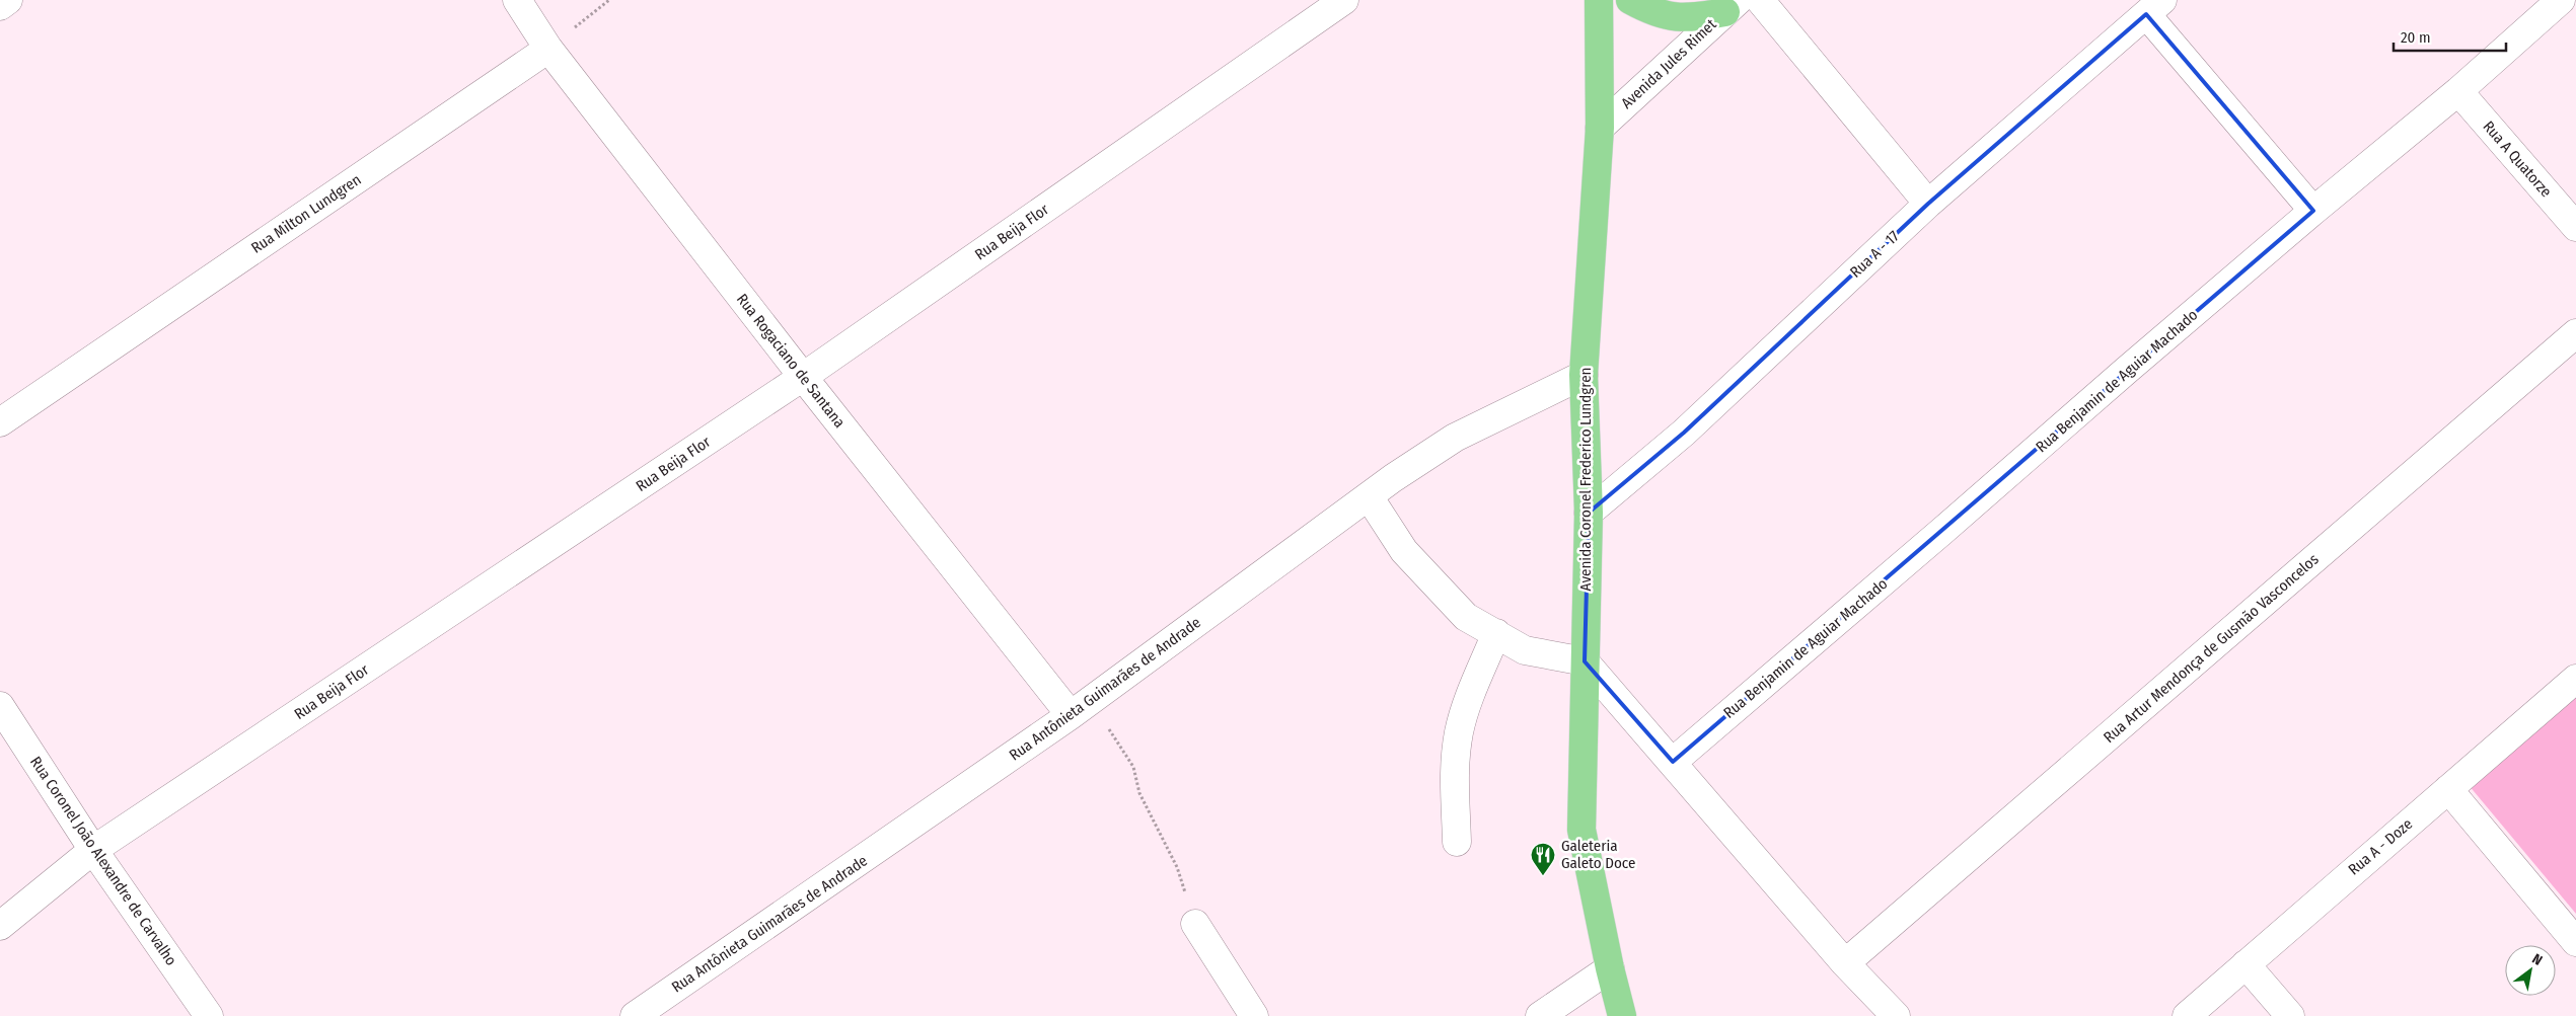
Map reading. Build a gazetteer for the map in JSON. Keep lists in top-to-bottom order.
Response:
{
  "streets": {
    "main road": ["Avenida Coronel Frederico Lundgren"],
    "street": [
      "Avenida Jules Rimet",
      "Rua A Quatorze",
      "Rua Milton Lundgren",
      "Rua Beija Flor",
      "Rua A - 17",
      "Rua Rogaciano de Santana",
      "Rua Benjamin de Aguiar Machado",
      "Rua Artur Mendonça de Gusmão Vasconcelos",
      "Rua Antônieta Guimarães de Andrade",
      "Rua A - Doze",
      "Rua Coronel João Alexandre de Carvalho"
    ]
  },
  "crossings": [
    ["Avenida Jules Rimet", "Avenida Coronel Frederico Lundgren"],
    ["Rua A Quatorze", "Rua Benjamin de Aguiar Machado"],
    ["Rua Milton Lundgren", "Rua Rogaciano de Santana"],
    ["Rua Beija Flor", "Rua Rogaciano de Santana"],
    ["Rua Beija Flor", "Rua Coronel João Alexandre de Carvalho"],
    ["Rua A - 17", "Avenida Coronel Frederico Lundgren"],
    ["Rua Rogaciano de Santana", "Rua Antônieta Guimarães de Andrade"],
    ["Avenida Coronel Frederico Lundgren", "Rua Antônieta Guimarães de Andrade"]
  ],
  "places": {
    "restaurant": ["Galeteria Galeto Doce"]
  },
  "scale_bar": "20 m",
  "north": "top right"
}
